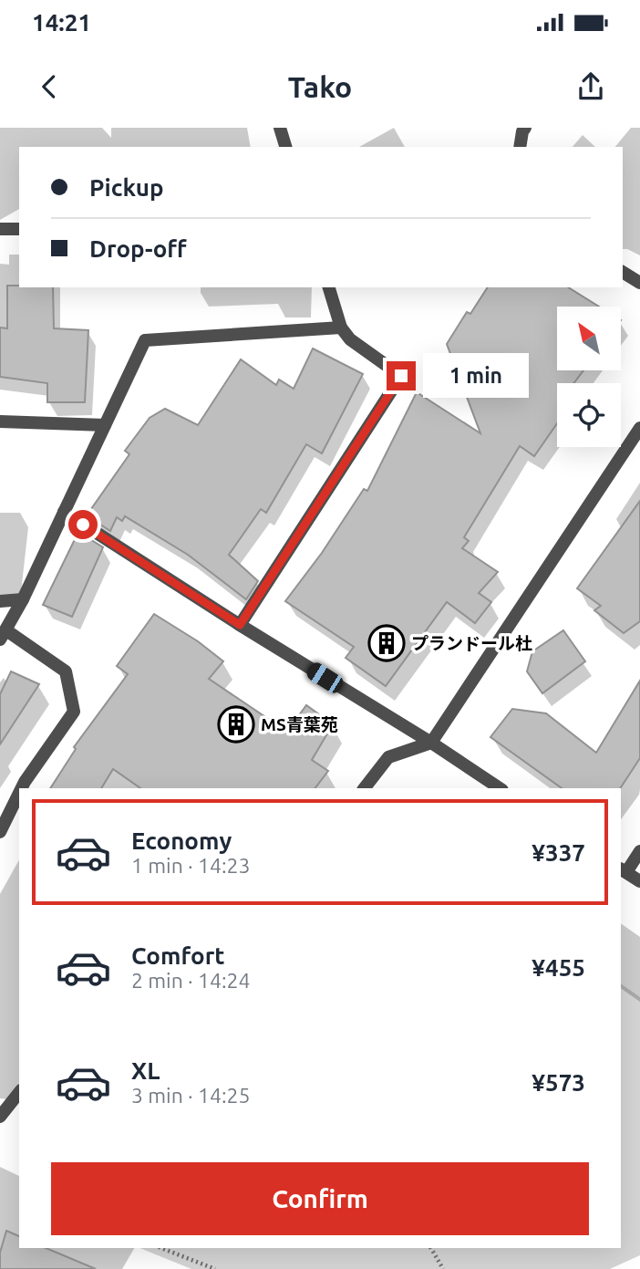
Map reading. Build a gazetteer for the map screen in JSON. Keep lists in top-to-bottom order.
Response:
{
  "places": {
    "building": ["プランドール杜", "MS青葉苑"]
  },
  "north": "top left",
  "page": {
    "status": "14:21",
    "header": "Tako",
    "banner": ["Pickup", "Drop-off"],
    "bubble": "1 min",
    "list": [
      {
        "name": "Economy",
        "note": "1 min · 14:23",
        "value": "¥337"
      },
      {
        "name": "Comfort",
        "note": "2 min · 14:24",
        "value": "¥455"
      },
      {
        "name": "XL",
        "note": "3 min · 14:25",
        "value": "¥573"
      }
    ],
    "buttons": "Confirm"
  }
}
